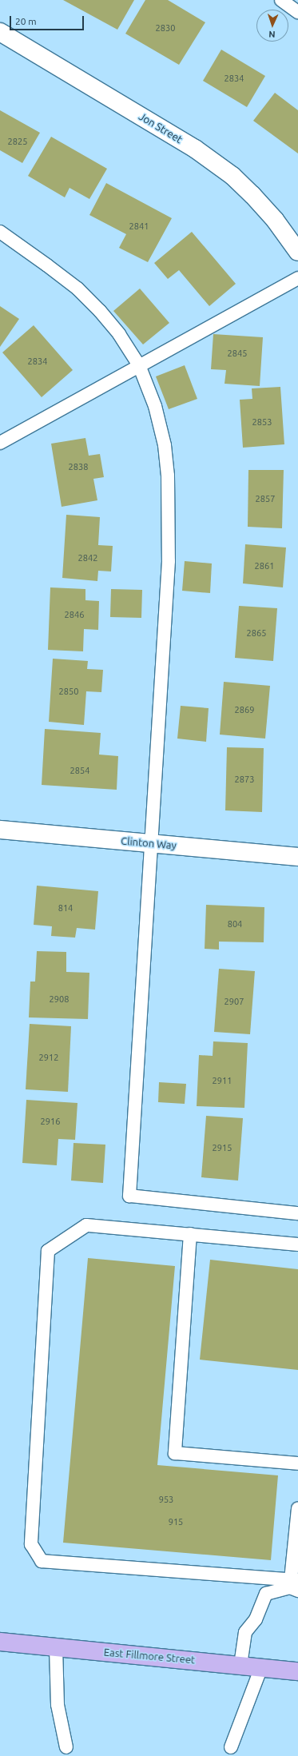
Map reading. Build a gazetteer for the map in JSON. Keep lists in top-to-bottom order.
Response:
{
  "streets": {
    "main road": ["East Fillmore Street"],
    "street": ["Jon Street", "Clinton Way"]
  },
  "house_numbers": [
    "2830",
    "2834",
    "2825",
    "2841",
    "2845",
    "2834",
    "2853",
    "2838",
    "2857",
    "2842",
    "2861",
    "2846",
    "2865",
    "2850",
    "2869",
    "2854",
    "2873",
    "814",
    "804",
    "2908",
    "2907",
    "2912",
    "2911",
    "2916",
    "2915",
    "953",
    "915"
  ],
  "scale_bar": "20 m",
  "north": "bottom"
}
